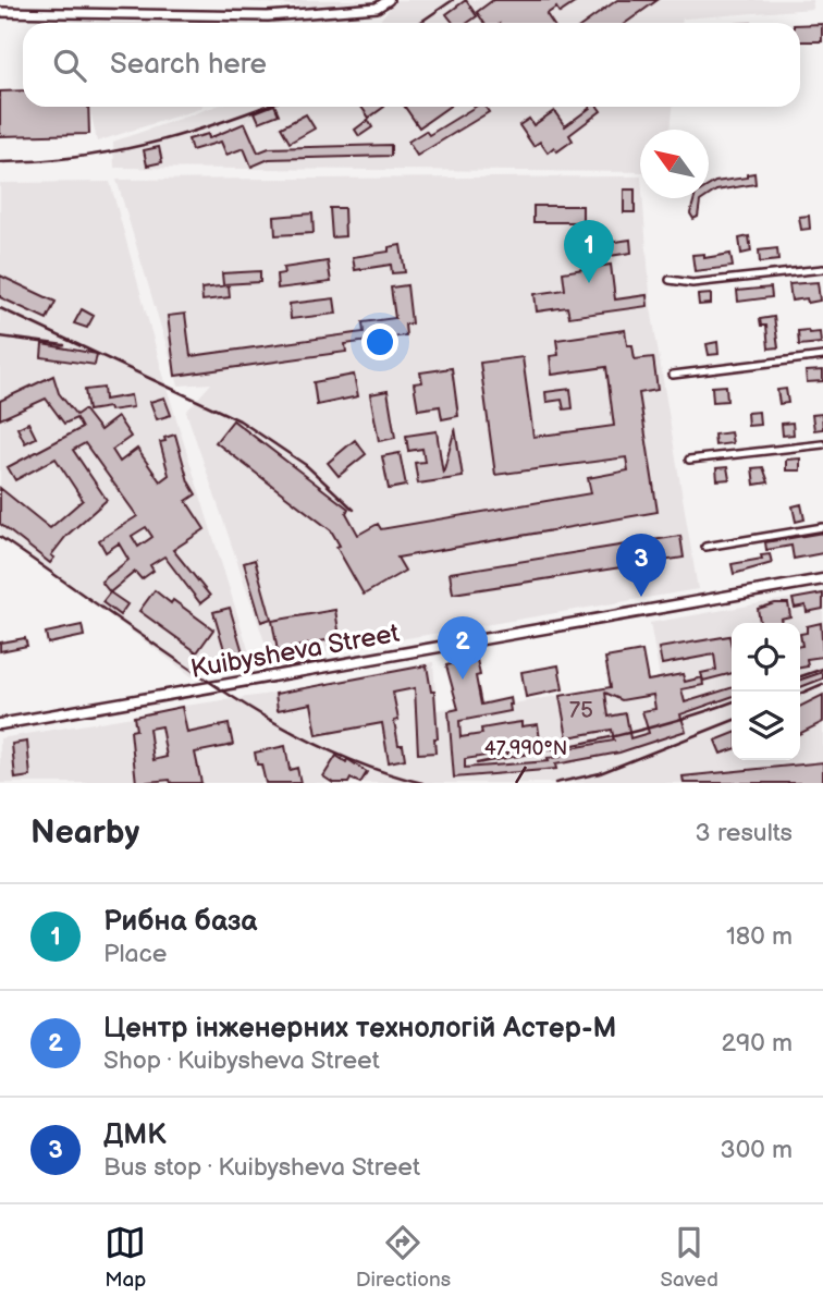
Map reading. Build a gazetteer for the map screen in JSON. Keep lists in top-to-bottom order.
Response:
{
  "streets": {
    "main road": ["Kuibysheva Street"]
  },
  "house_numbers": ["75"],
  "north": "top left",
  "page": {
    "search": "Search here",
    "pins": ["1", "3", "2"],
    "heading": ["Nearby", "3 results"],
    "list": [
      {
        "mark": "1",
        "name": "Рибна база",
        "note": "Place",
        "value": "180 m"
      },
      {
        "mark": "2",
        "name": "Центр інженерних технологій Астер-М",
        "note": "Shop · Kuibysheva Street",
        "value": "290 m"
      },
      {
        "mark": "3",
        "name": "ДМК",
        "note": "Bus stop · Kuibysheva Street",
        "value": "300 m"
      }
    ],
    "nav": ["Map", "Directions", "Saved"]
  },
  "coordinates": ["47.990°N"]
}
